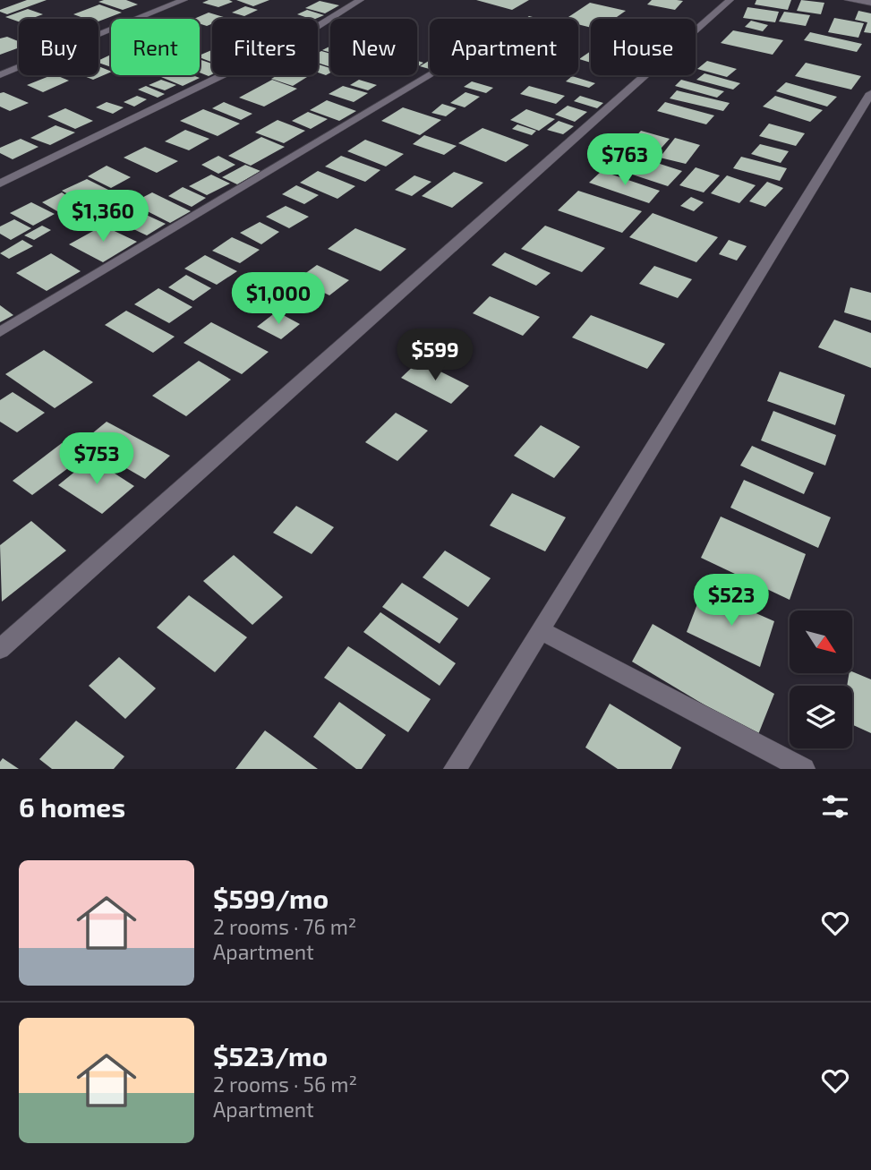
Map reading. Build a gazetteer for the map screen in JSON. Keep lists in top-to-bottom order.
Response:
{
  "north": "bottom right",
  "page": {
    "chip": [
      "Buy",
      "Rent",
      "Filters",
      "New",
      "Apartment",
      "House"
    ],
    "price": [
      "$763",
      "$1,360",
      "$1,000",
      "$599",
      "$753",
      "$523"
    ],
    "heading": "6 homes",
    "list": [
      {
        "name": "$599/mo",
        "note": "2 rooms · 76 m² · Apartment"
      },
      {
        "name": "$523/mo",
        "note": "2 rooms · 56 m² · Apartment"
      }
    ]
  }
}
